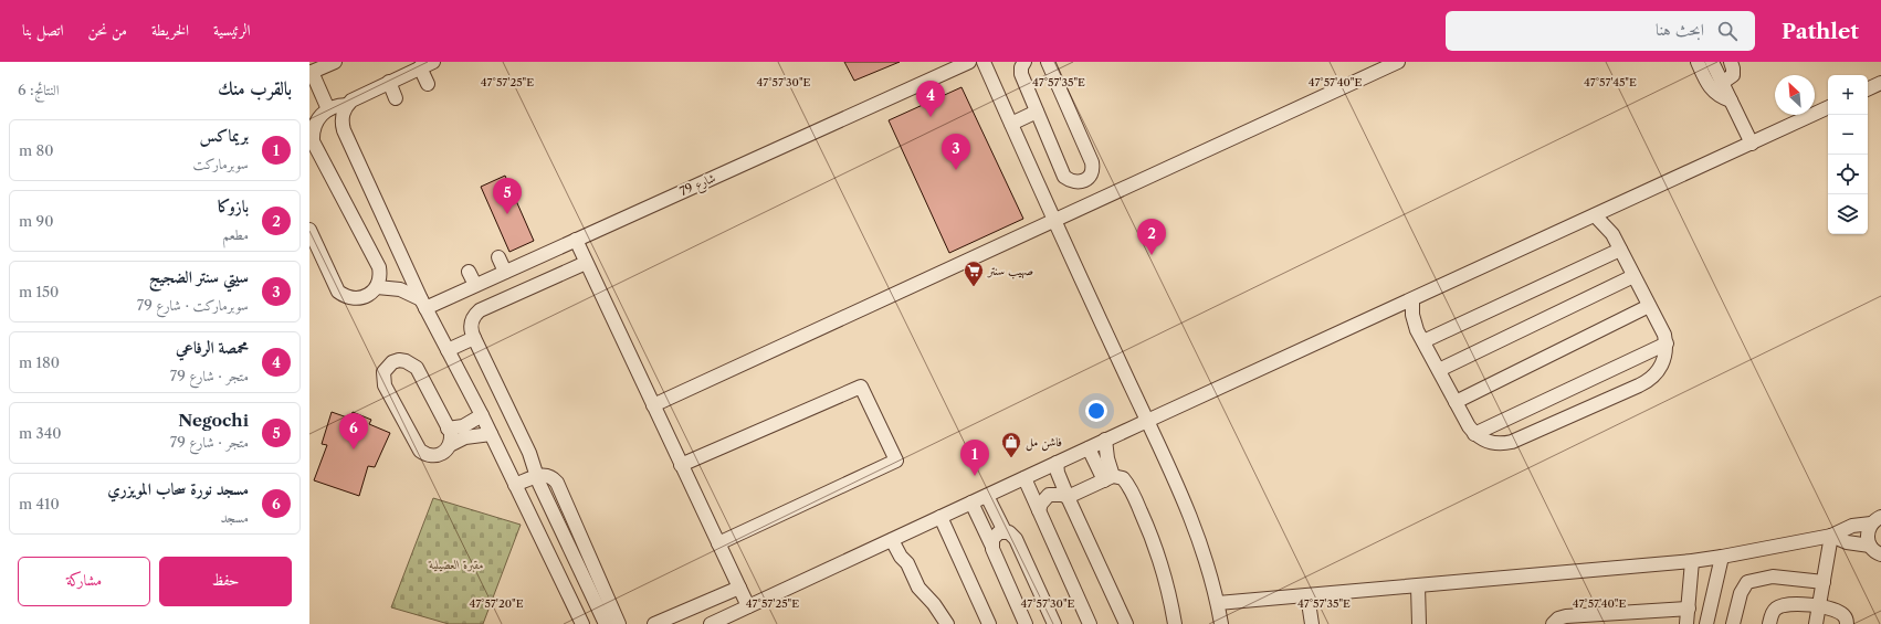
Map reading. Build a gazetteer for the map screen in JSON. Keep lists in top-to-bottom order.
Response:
{
  "streets": {
    "street": ["شارع 79"]
  },
  "parks": ["مقبرة العضيلية"],
  "places": {
    "supermarket": ["صهيب سنتر"],
    "shop": ["فاشن مل"]
  },
  "north": "top left",
  "page": {
    "header": "Pathlet",
    "search": "ابحث هنا",
    "nav": [
      "الرئيسية",
      "الخريطة",
      "من نحن",
      "اتصل بنا"
    ],
    "heading": ["بالقرب منك", "النتائج: 6"],
    "map_buttons": ["+", "−"],
    "pins": [
      "4",
      "3",
      "5",
      "2",
      "6",
      "1"
    ],
    "list": [
      {
        "mark": "1",
        "name": "بريماكس",
        "note": "سوبرماركت",
        "value": "80 m"
      },
      {
        "mark": "2",
        "name": "بازوكا",
        "note": "مطعم",
        "value": "90 m"
      },
      {
        "mark": "3",
        "name": "سيتي سنتر الضجيج",
        "note": "سوبرماركت · شارع 79",
        "value": "150 m"
      },
      {
        "mark": "4",
        "name": "محمصة الرفاعي",
        "note": "متجر · شارع 79",
        "value": "180 m"
      },
      {
        "mark": "5",
        "name": "Negochi",
        "note": "متجر · شارع 79",
        "value": "340 m"
      },
      {
        "mark": "6",
        "name": "مسجد نورة سحاب المويزري",
        "note": "مسجد",
        "value": "410 m"
      }
    ],
    "buttons": ["حفظ", "مشاركة"]
  },
  "coordinates": [
    "47°57'25\"E",
    "47°57'30\"E",
    "47°57'35\"E",
    "47°57'40\"E",
    "47°57'45\"E",
    "47°57'20\"E"
  ]
}
